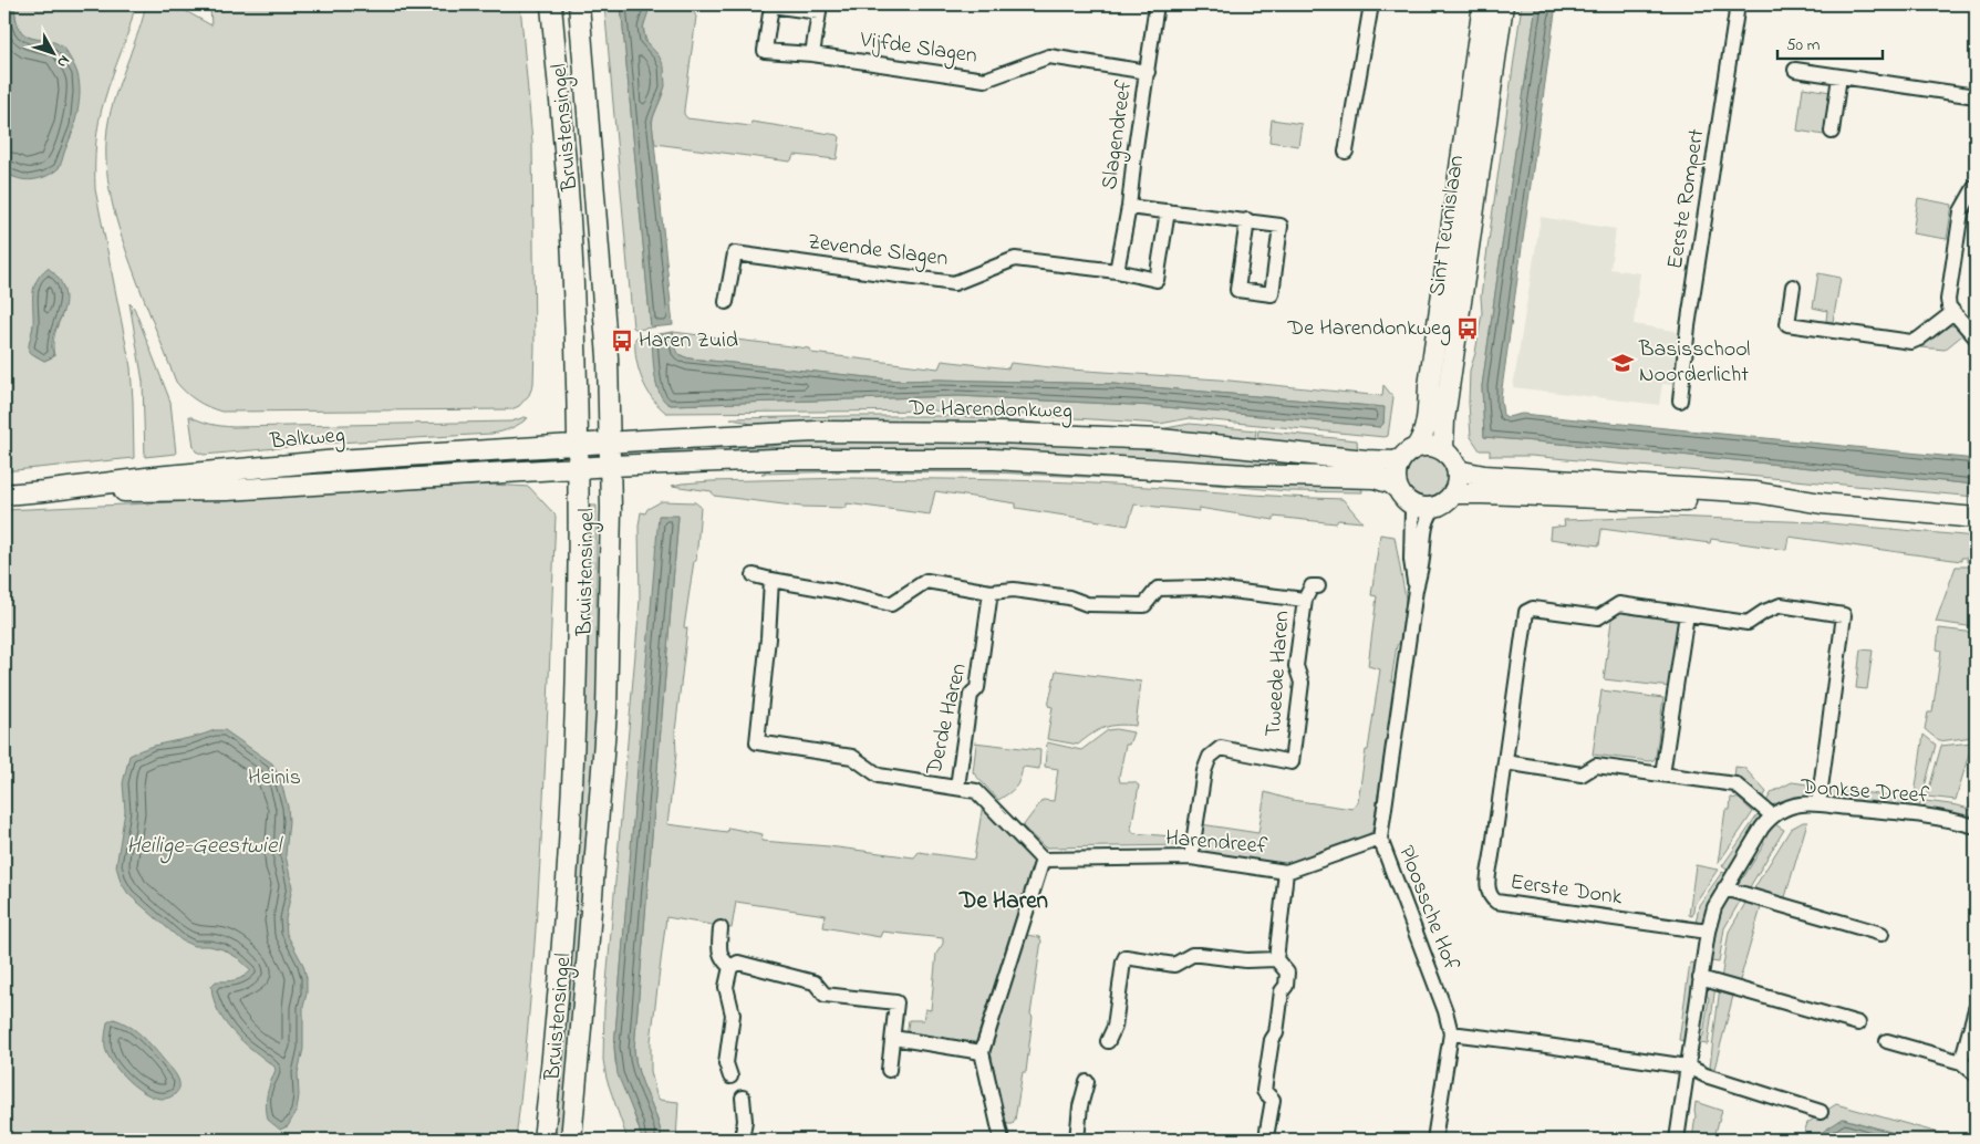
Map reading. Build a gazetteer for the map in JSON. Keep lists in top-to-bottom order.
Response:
{
  "streets": {
    "main road": [
      "Bruistensingel",
      "Sint Teunislaan",
      "De Harendonkweg",
      "Balkweg"
    ],
    "street": [
      "Vijfde Slagen",
      "Slagendreef",
      "Eerste Rompert",
      "Zevende Slagen",
      "Tweede Haren",
      "Derde Haren",
      "Donkse Dreef",
      "Harendreef",
      "Eerste Donk",
      "Ploossche Hof"
    ]
  },
  "crossings": [
    ["Vijfde Slagen", "Slagendreef"],
    ["Bruistensingel", "De Harendonkweg"],
    ["Bruistensingel", "Balkweg"],
    ["Slagendreef", "Zevende Slagen"],
    ["Sint Teunislaan", "De Harendonkweg"],
    ["Sint Teunislaan", "Ploossche Hof"],
    ["De Harendonkweg", "Balkweg"],
    ["De Harendonkweg", "Ploossche Hof"],
    ["Tweede Haren", "Derde Haren"],
    ["Tweede Haren", "Harendreef"],
    ["Donkse Dreef", "Eerste Donk"],
    ["Harendreef", "Ploossche Hof"]
  ],
  "districts": ["De Haren"],
  "water": ["Heilige-Geestwiel"],
  "parks": ["Heinis"],
  "places": {
    "bus stop": ["De Harendonkweg", "Haren Zuid"],
    "school or university": ["Basisschool Noorderlicht"]
  },
  "scale_bar": "50 m",
  "north": "bottom right"
}
